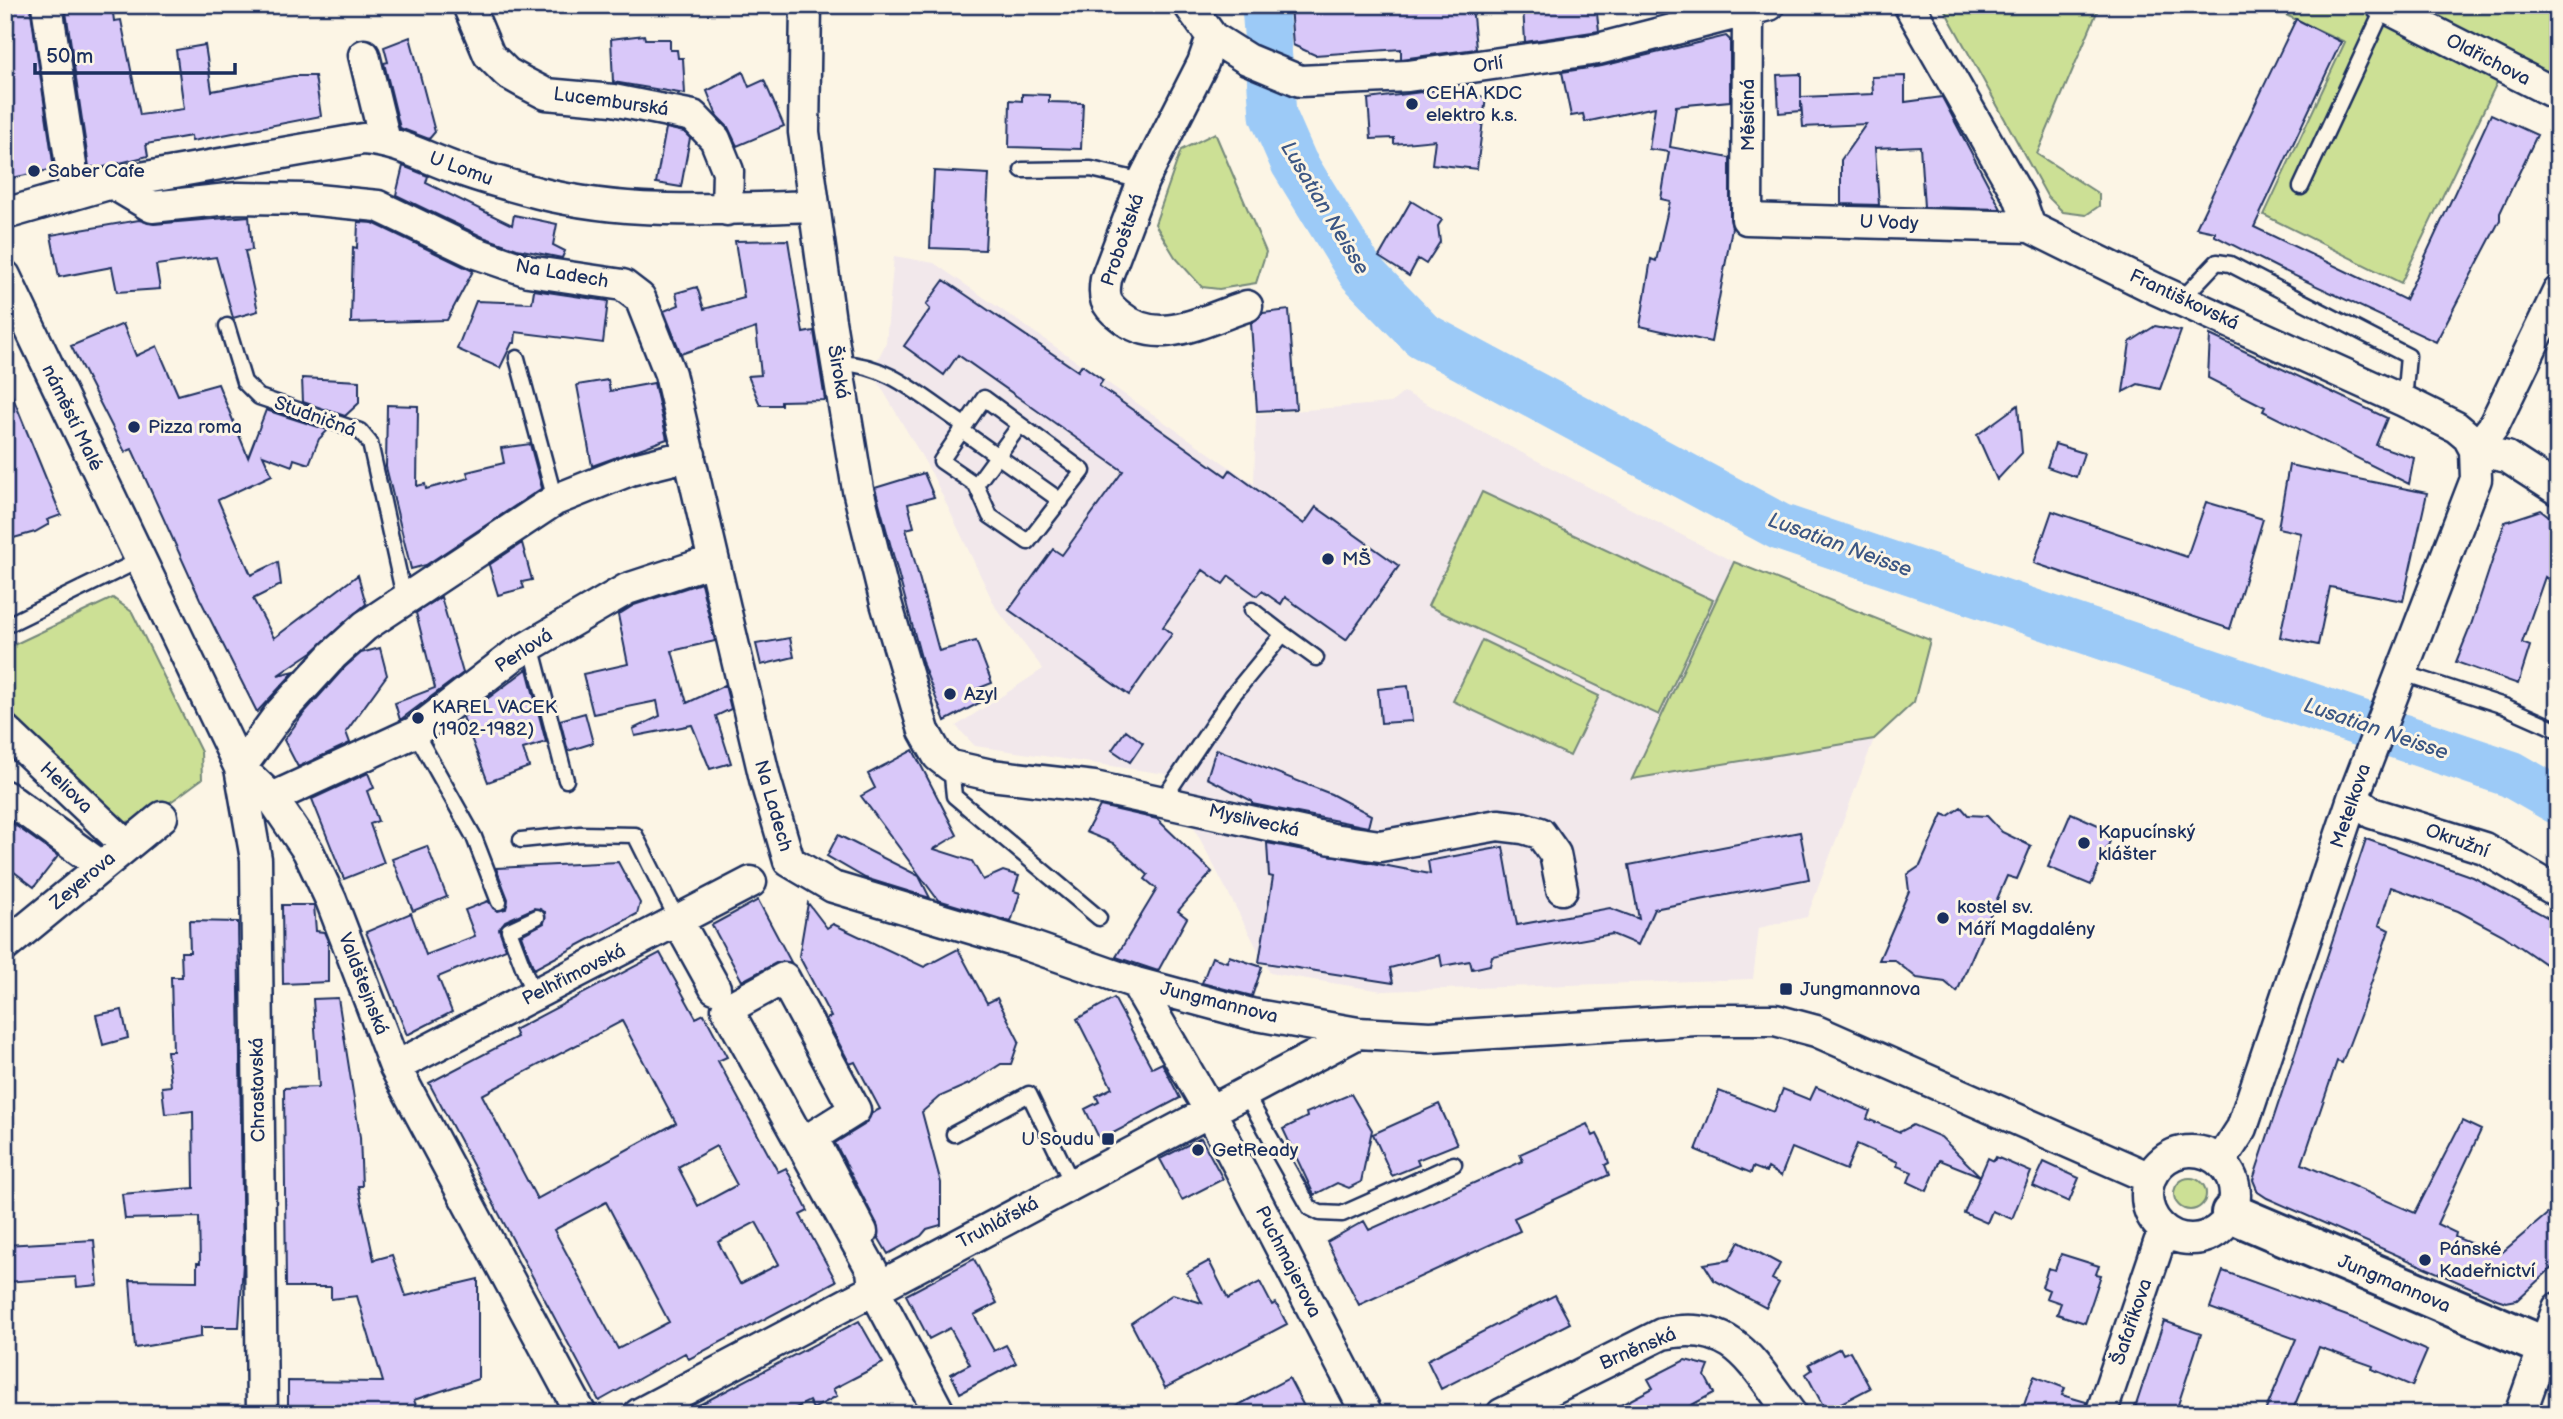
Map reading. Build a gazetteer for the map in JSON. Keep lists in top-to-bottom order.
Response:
{
  "streets": {
    "street": [
      "Oldřichova",
      "Orlí",
      "Lucemburská",
      "Měsíčná",
      "U Lomu",
      "U Vody",
      "Proboštská",
      "Na Ladech",
      "Františkovská",
      "Široká",
      "náměstí Malé",
      "Perlová",
      "Heliova",
      "Metelkova",
      "Myslivecká",
      "Okružní",
      "Zeyerova",
      "Pelhřimovská",
      "Valdštejnská",
      "Jungmannova",
      "Chrastavská",
      "Truhlářská",
      "Puchmajerova",
      "Šafaříkova",
      "Brněnská"
    ],
    "lane": ["Studničná"]
  },
  "crossings": [
    ["Orlí", "Měsíčná"],
    ["Orlí", "Proboštská"],
    ["Lucemburská", "U Lomu"],
    ["Měsíčná", "U Vody"],
    ["U Lomu", "Na Ladech"],
    ["U Lomu", "Široká"],
    ["U Vody", "Františkovská"],
    ["Na Ladech", "Perlová"],
    ["Na Ladech", "Jungmannova"],
    ["Františkovská", "Metelkova"],
    ["Široká", "Myslivecká"],
    ["náměstí Malé", "Valdštejnská"],
    ["Perlová", "Valdštejnská"],
    ["Heliova", "Zeyerova"],
    ["Metelkova", "Okružní"],
    ["Metelkova", "Jungmannova"],
    ["Metelkova", "Šafaříkova"],
    ["Pelhřimovská", "Valdštejnská"],
    ["Valdštejnská", "Chrastavská"],
    ["Jungmannova", "Truhlářská"],
    ["Jungmannova", "Puchmajerova"],
    ["Jungmannova", "Šafaříkova"],
    ["Truhlářská", "Puchmajerova"]
  ],
  "water": ["Lusatian Neisse"],
  "places": {
    "other": [
      "CEHA KDC elektro k.s.",
      "Saber Cafe",
      "Pizza roma",
      "MŠ",
      "Azyl",
      "KAREL VACEK (1902-1982)",
      "Kapucínský klášter",
      "kostel sv. Máří Magdalény",
      "GetReady",
      "Pánské Kadeřnictví"
    ],
    "transit": ["Jungmannova", "U Soudu"]
  },
  "scale_bar": "50 m"
}
